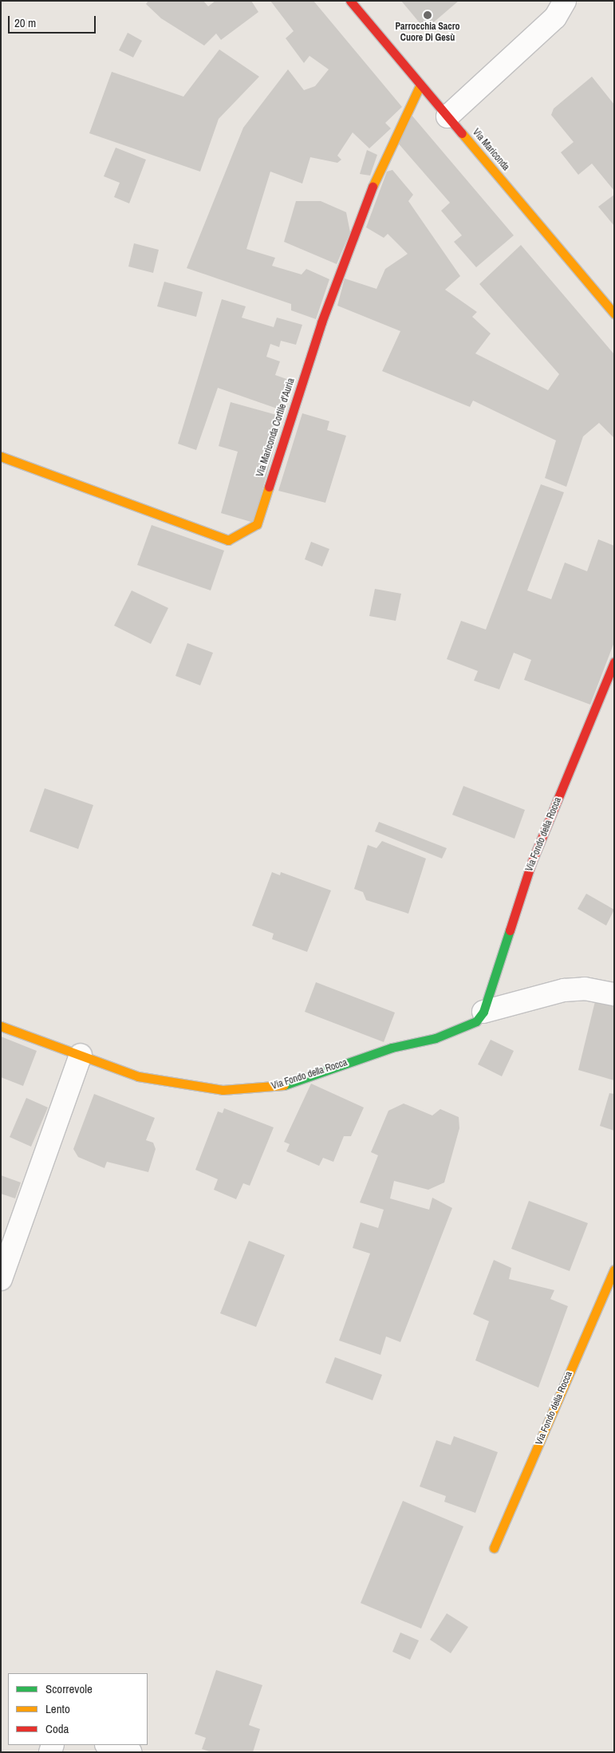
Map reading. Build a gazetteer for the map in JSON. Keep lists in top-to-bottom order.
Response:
{
  "streets": {
    "street": ["Via Mariconda", "Via Mariconda Cortile d'Auria", "Via Fondo della Rocca"]
  },
  "crossings": [
    ["Via Mariconda", "Via Mariconda Cortile d'Auria"]
  ],
  "places": ["Parrocchia Sacro Cuore Di Gesù"],
  "legend": ["Scorrevole", "Lento", "Coda"],
  "scale_bar": "20 m"
}
